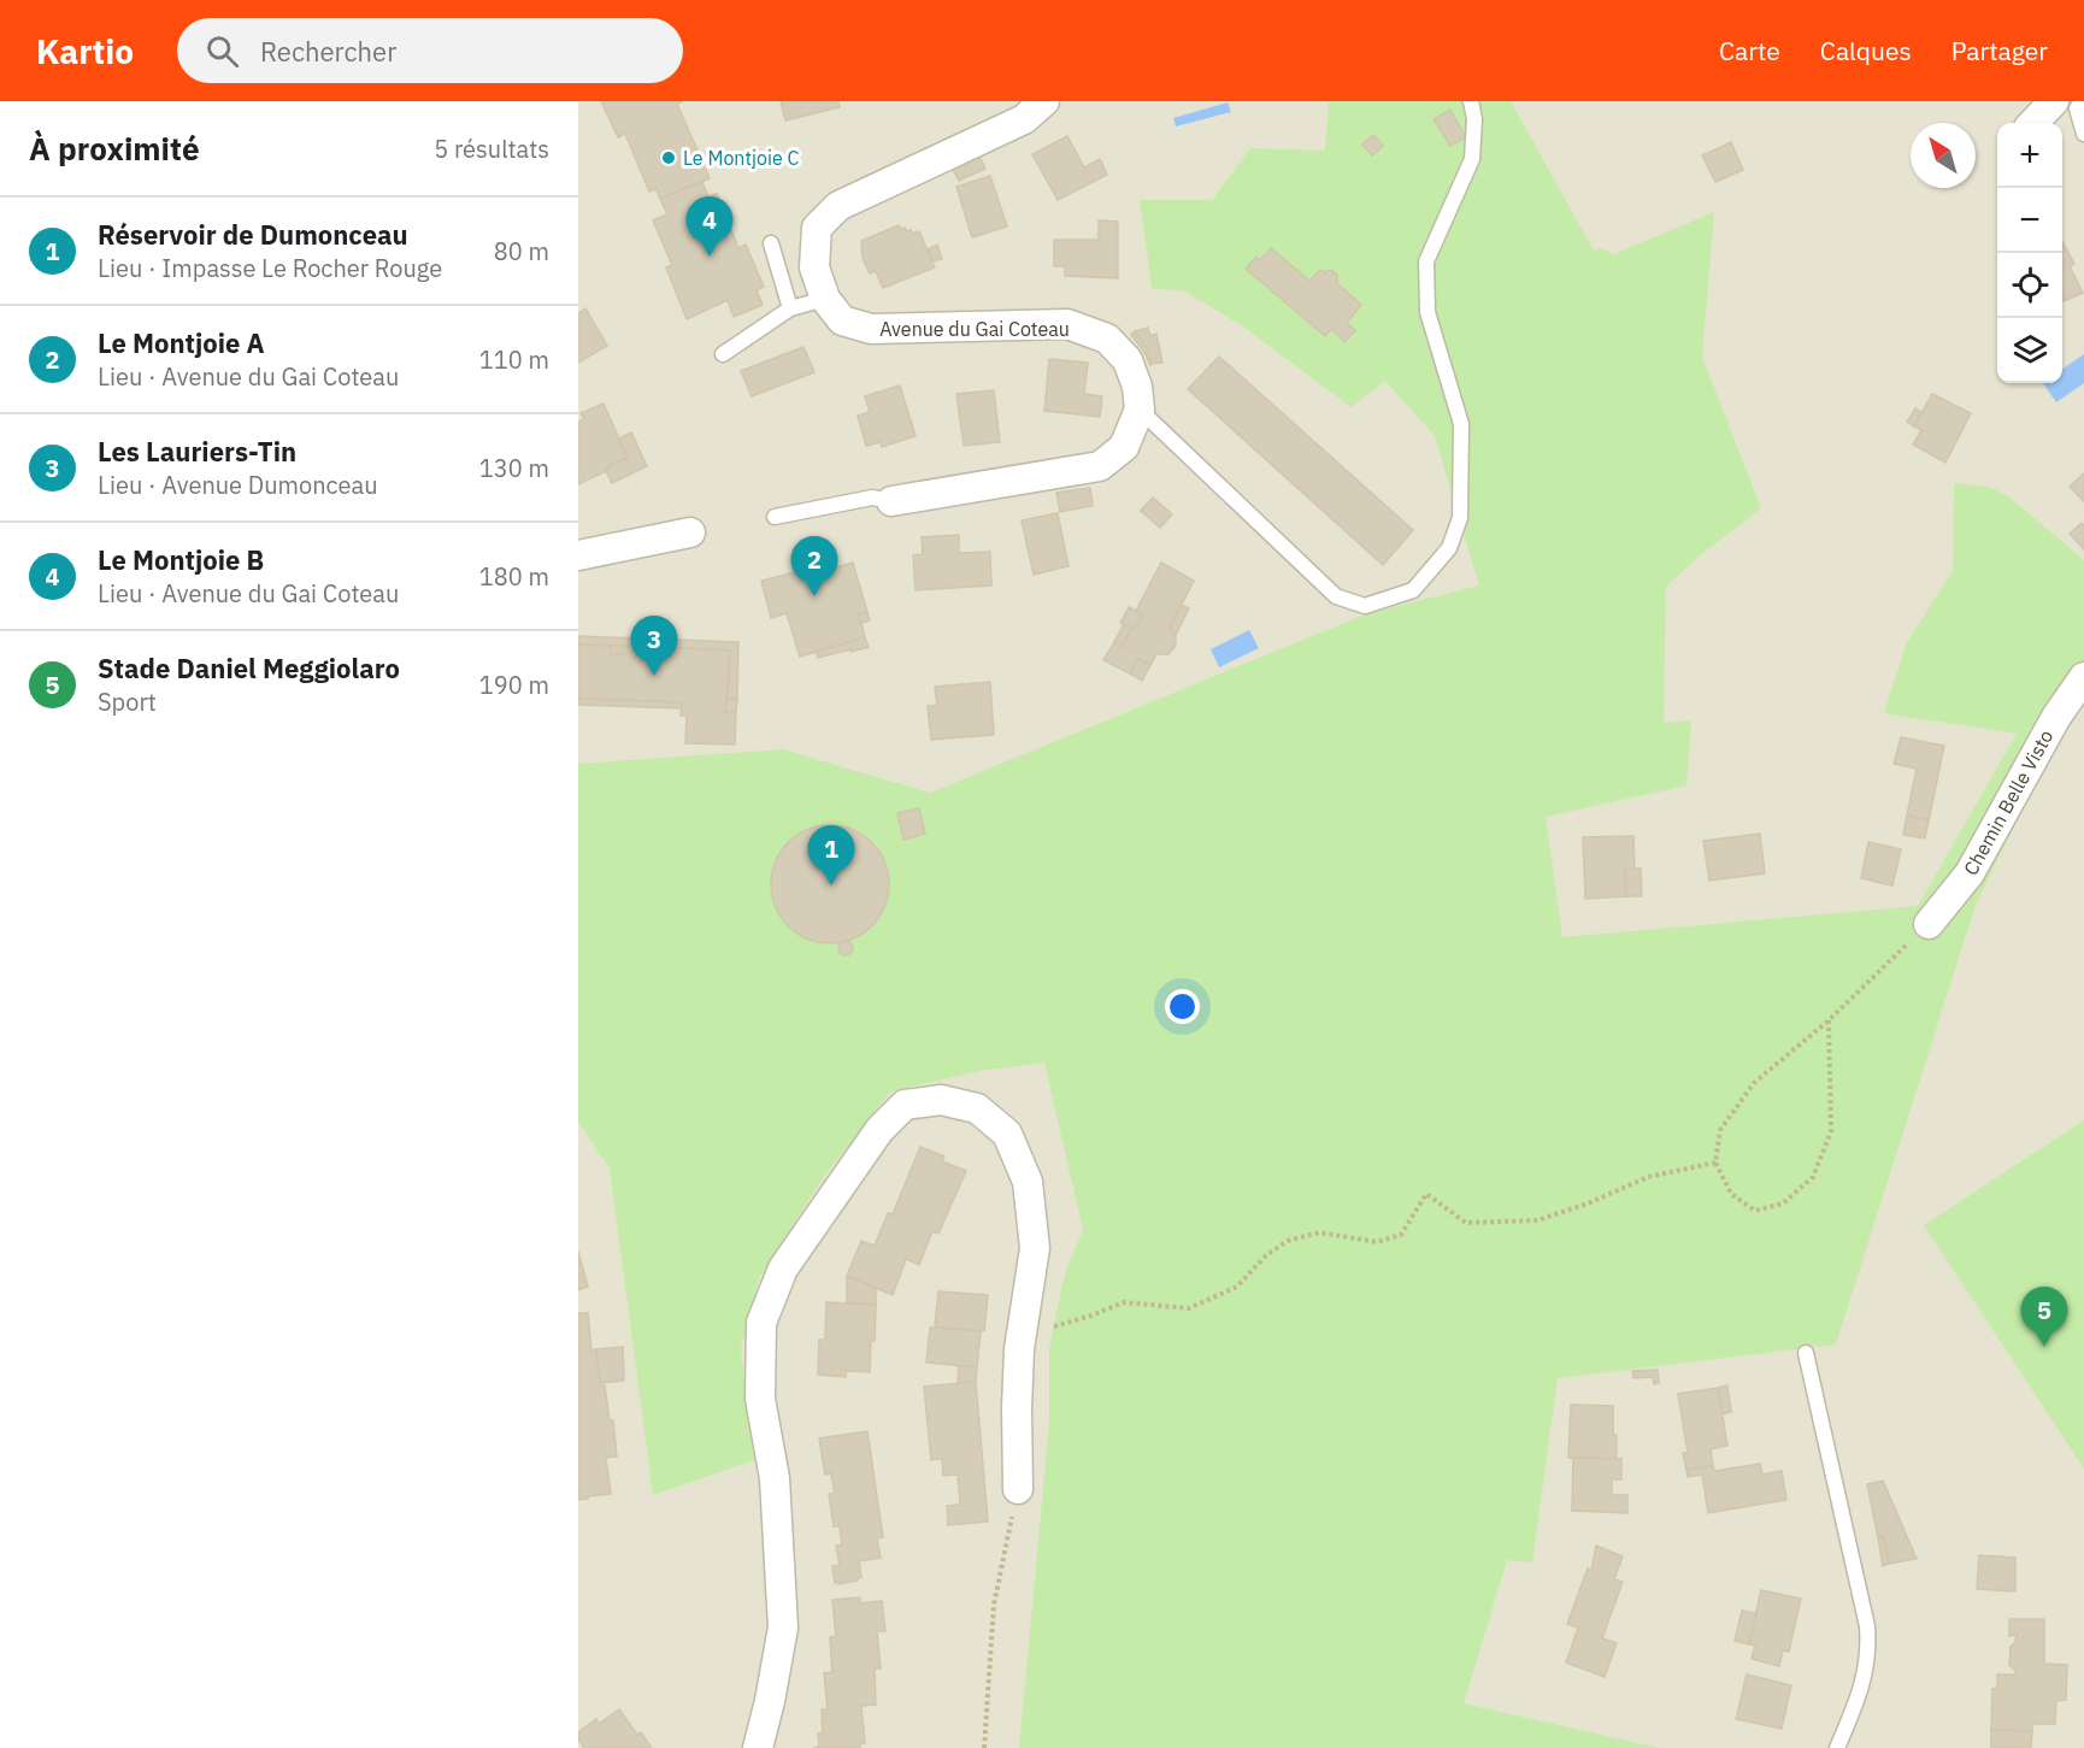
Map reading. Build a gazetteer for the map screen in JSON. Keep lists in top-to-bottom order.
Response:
{
  "streets": {
    "street": ["Avenue du Gai Coteau", "Chemin Belle Visto"]
  },
  "places": ["Le Montjoie C"],
  "north": "top left",
  "page": {
    "header": "Kartio",
    "search": "Rechercher",
    "nav": ["Carte", "Calques", "Partager"],
    "heading": ["À proximité", "5 résultats"],
    "map_buttons": ["+", "−"],
    "list": [
      {
        "mark": "1",
        "name": "Réservoir de Dumonceau",
        "note": "Lieu · Impasse Le Rocher Rouge",
        "value": "80 m"
      },
      {
        "mark": "2",
        "name": "Le Montjoie A",
        "note": "Lieu · Avenue du Gai Coteau",
        "value": "110 m"
      },
      {
        "mark": "3",
        "name": "Les Lauriers-Tin",
        "note": "Lieu · Avenue Dumonceau",
        "value": "130 m"
      },
      {
        "mark": "4",
        "name": "Le Montjoie B",
        "note": "Lieu · Avenue du Gai Coteau",
        "value": "180 m"
      },
      {
        "mark": "5",
        "name": "Stade Daniel Meggiolaro",
        "note": "Sport",
        "value": "190 m"
      }
    ],
    "pins": [
      "4",
      "2",
      "3",
      "1",
      "5"
    ]
  }
}
